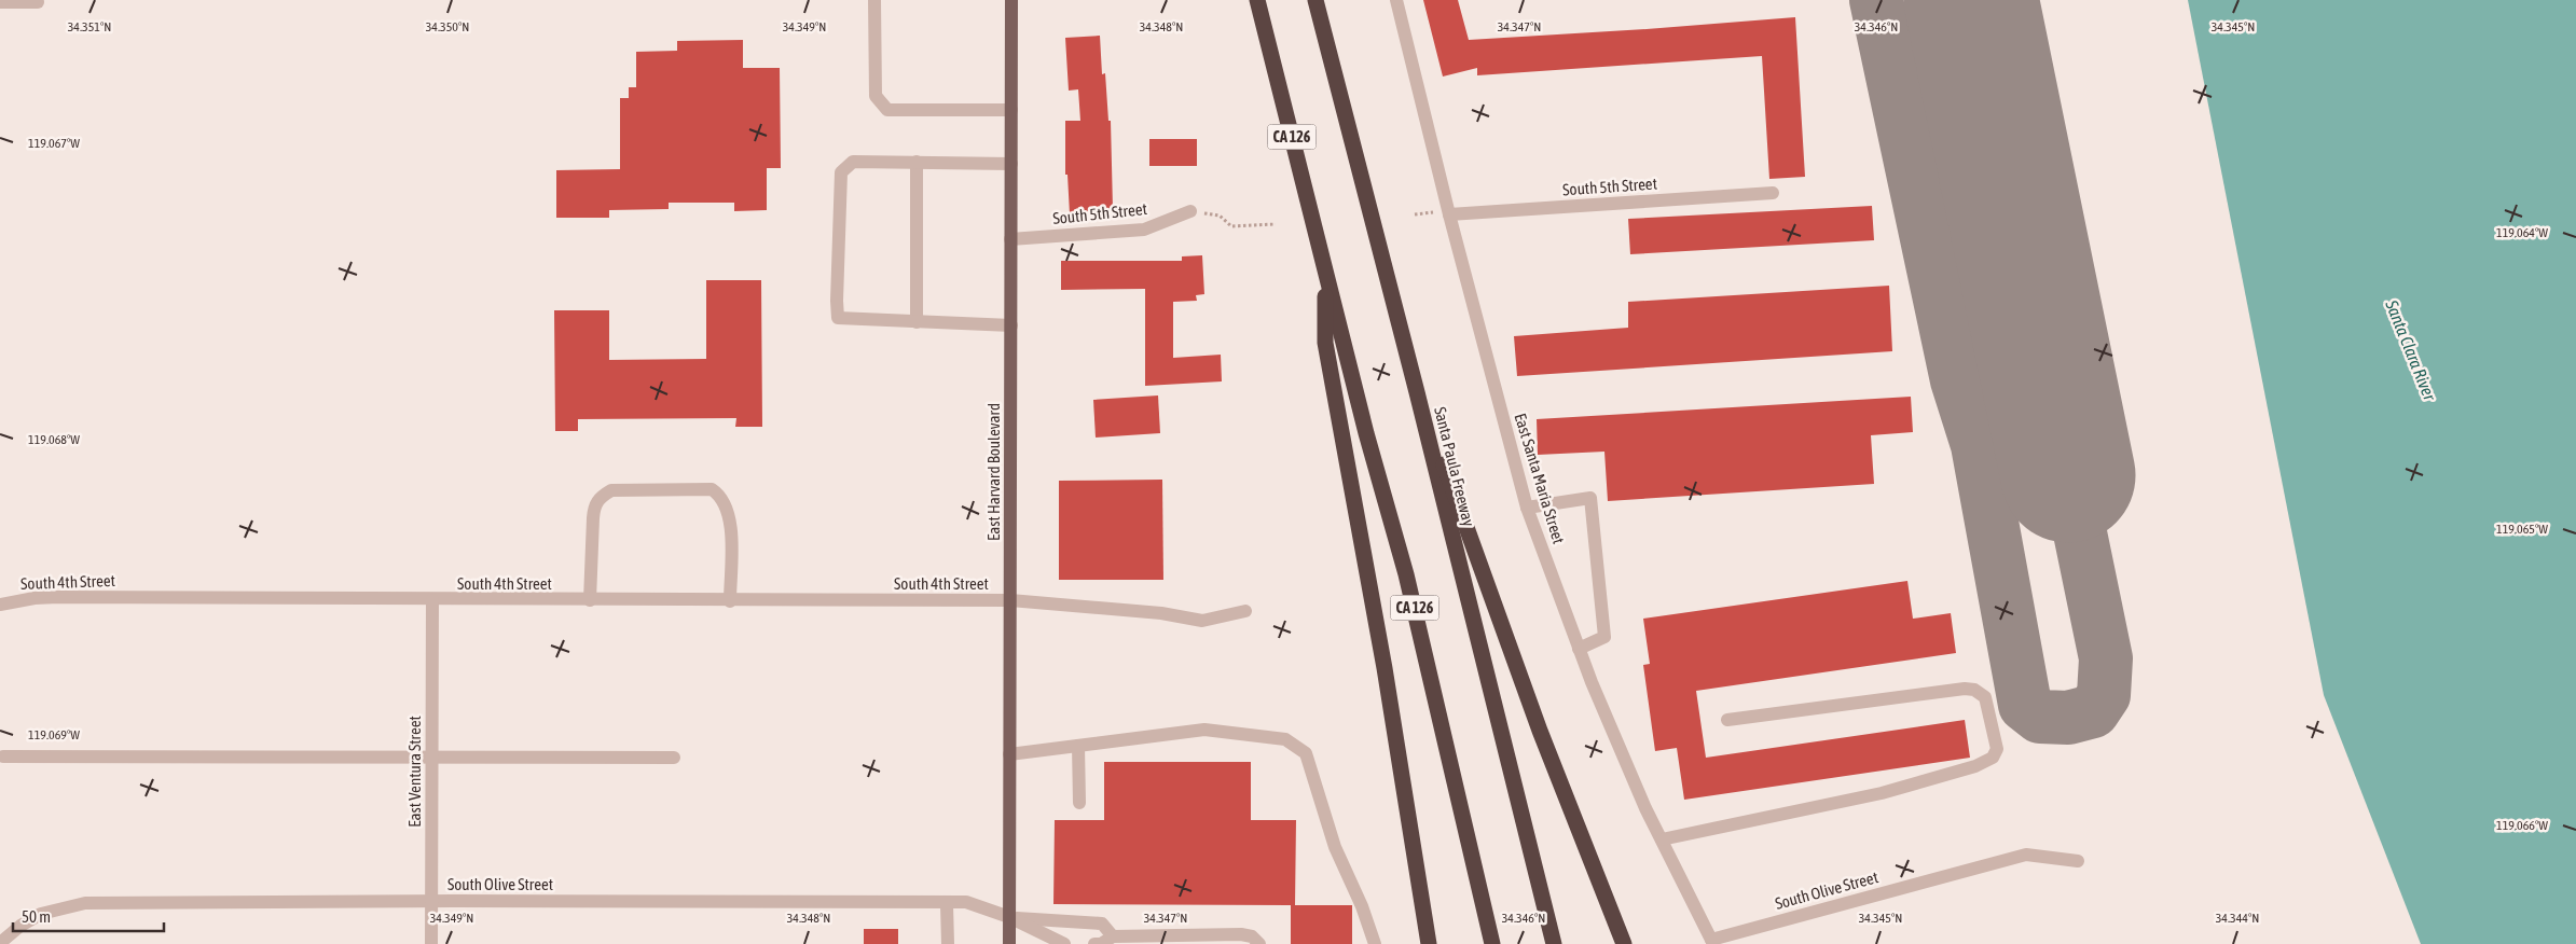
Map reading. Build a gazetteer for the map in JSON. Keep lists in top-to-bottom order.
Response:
{
  "streets": {
    "highway": ["CA 126", "Santa Paula Freeway"],
    "main road": ["East Harvard Boulevard"],
    "street": [
      "South 5th Street",
      "East Santa Maria Street",
      "South 4th Street",
      "East Ventura Street",
      "South Olive Street"
    ]
  },
  "crossings": [
    ["South 5th Street", "East Harvard Boulevard"],
    ["South 5th Street", "East Santa Maria Street"],
    ["East Harvard Boulevard", "South 4th Street"],
    ["East Harvard Boulevard", "South Olive Street"],
    ["East Santa Maria Street", "South Olive Street"],
    ["South 4th Street", "East Ventura Street"],
    ["East Ventura Street", "South Olive Street"]
  ],
  "water": ["Santa Clara River"],
  "scale_bar": "50 m",
  "coordinates": [
    "34.350°N",
    "34.347°N",
    "34.346°N",
    "34.345°N",
    "34.351°N",
    "34.349°N",
    "34.348°N",
    "119.067°W",
    "119.064°W",
    "119.068°W",
    "119.065°W",
    "119.069°W",
    "119.066°W",
    "34.344°N"
  ]
}
